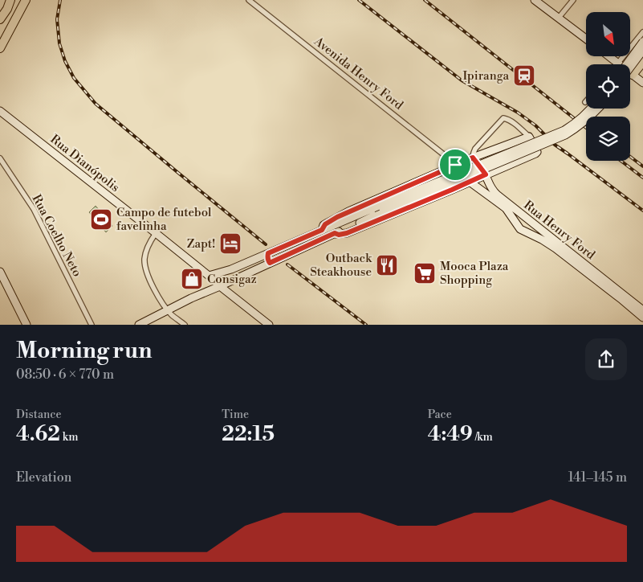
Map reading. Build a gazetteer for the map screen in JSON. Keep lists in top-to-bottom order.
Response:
{
  "streets": {
    "street": [
      "Avenida Henry Ford",
      "Rua Dianópolis",
      "Rua Henry Ford",
      "Rua Coelho Neto"
    ]
  },
  "places": {
    "station": ["Ipiranga"],
    "sports": ["Campo de futebol favelinha"],
    "hotel": ["Zapt!"],
    "restaurant": ["Outback Steakhouse"],
    "supermarket": ["Mooca Plaza Shopping"],
    "shop": ["Consigaz"]
  },
  "north": "bottom right",
  "page": {
    "heading": ["Morning run", "08:50 · 6 × 770 m"],
    "stats": [
      ["Distance", "4.62 km"],
      ["Time", "22:15"],
      ["Pace", "4:49 /km"]
    ],
    "chart": ["Elevation", "141–145 m"]
  }
}
